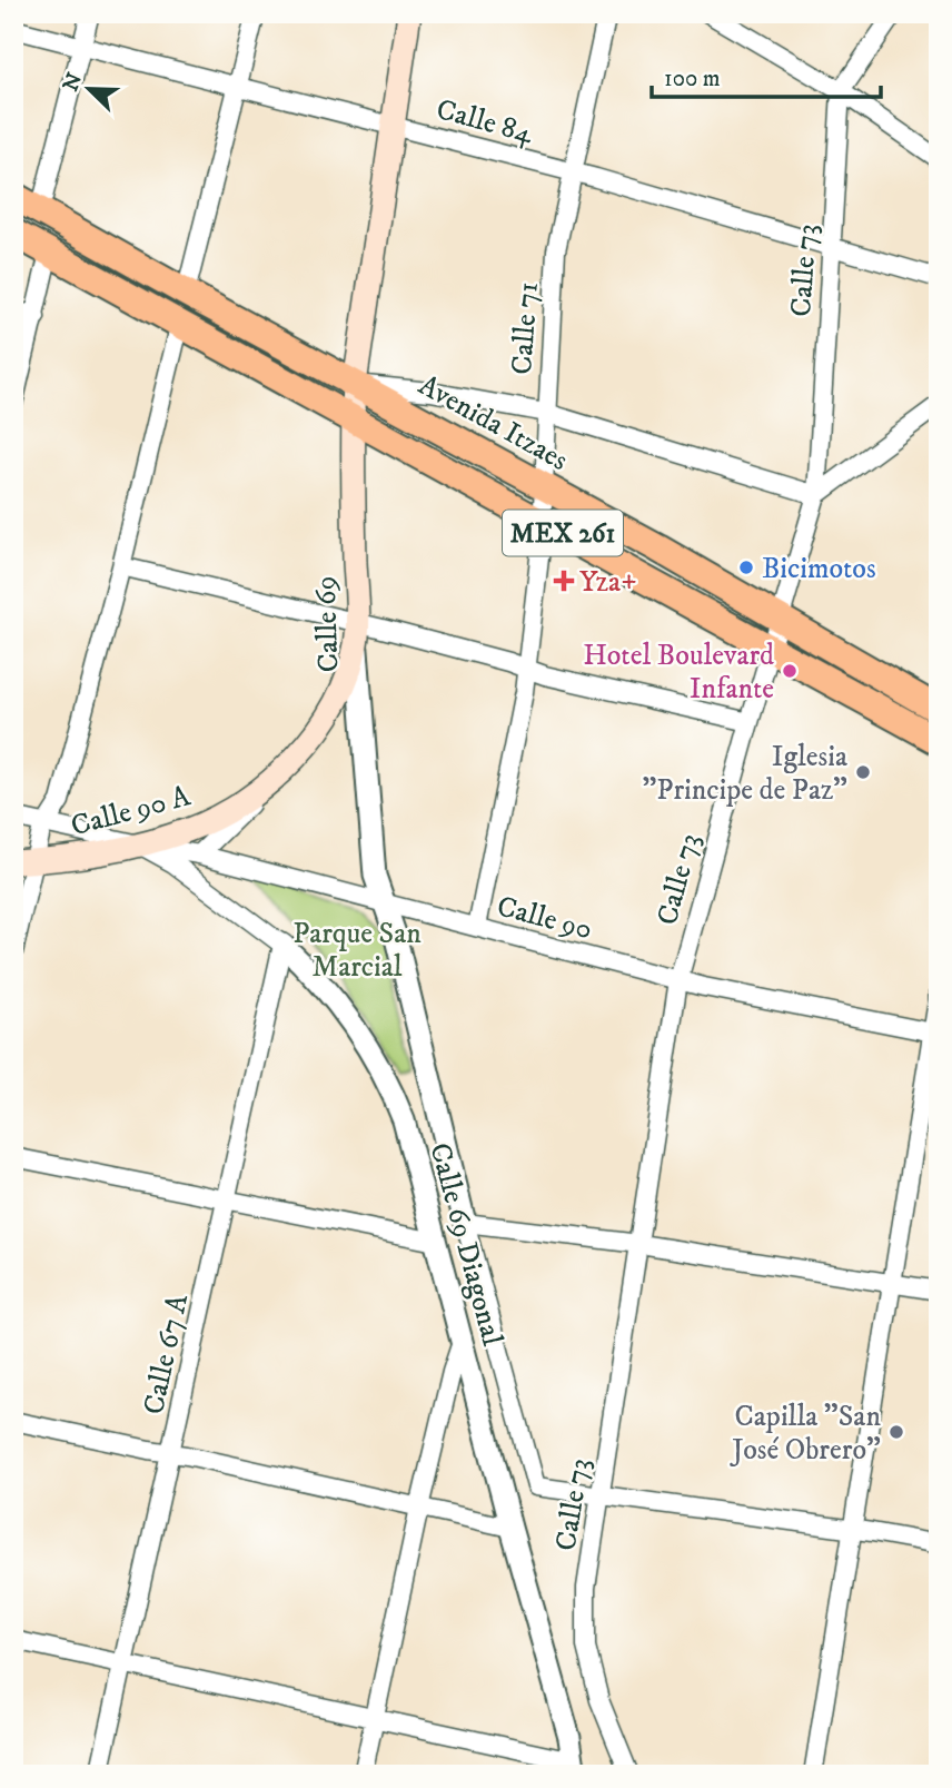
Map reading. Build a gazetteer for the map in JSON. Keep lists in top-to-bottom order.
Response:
{
  "streets": {
    "main road": [
      "Avenida Itzaes",
      "MEX 261",
      "Calle 69",
      "Calle 90 A"
    ],
    "street": [
      "Calle 84",
      "Calle 73",
      "Calle 71",
      "Calle 90",
      "Calle 69 Diagonal",
      "Calle 67 A"
    ]
  },
  "crossings": [
    ["Calle 84", "Calle 73"],
    ["Calle 84", "Calle 71"],
    ["Calle 84", "Calle 69"],
    ["Calle 73", "Avenida Itzaes"],
    ["Calle 73", "MEX 261"],
    ["Calle 73", "Calle 90"],
    ["Calle 71", "Avenida Itzaes"],
    ["Calle 71", "MEX 261"],
    ["Calle 71", "Calle 90"],
    ["Avenida Itzaes", "Calle 69"],
    ["MEX 261", "Calle 69"],
    ["Calle 69", "Calle 90 A"],
    ["Calle 69", "Calle 90"],
    ["Calle 90 A", "Calle 90"],
    ["Calle 90 A", "Calle 69 Diagonal"],
    ["Calle 90", "Calle 69 Diagonal"],
    ["Calle 69 Diagonal", "Calle 67 A"]
  ],
  "parks": ["Parque San Marcial"],
  "places": {
    "other": [
      "Bicimotos",
      "Hotel Boulevard Infante",
      "Iglesia \"Principe de Paz\"",
      "Capilla \"San José Obrero\""
    ],
    "health": ["Yza+"]
  },
  "scale_bar": "100 m",
  "north": "top left"
}
